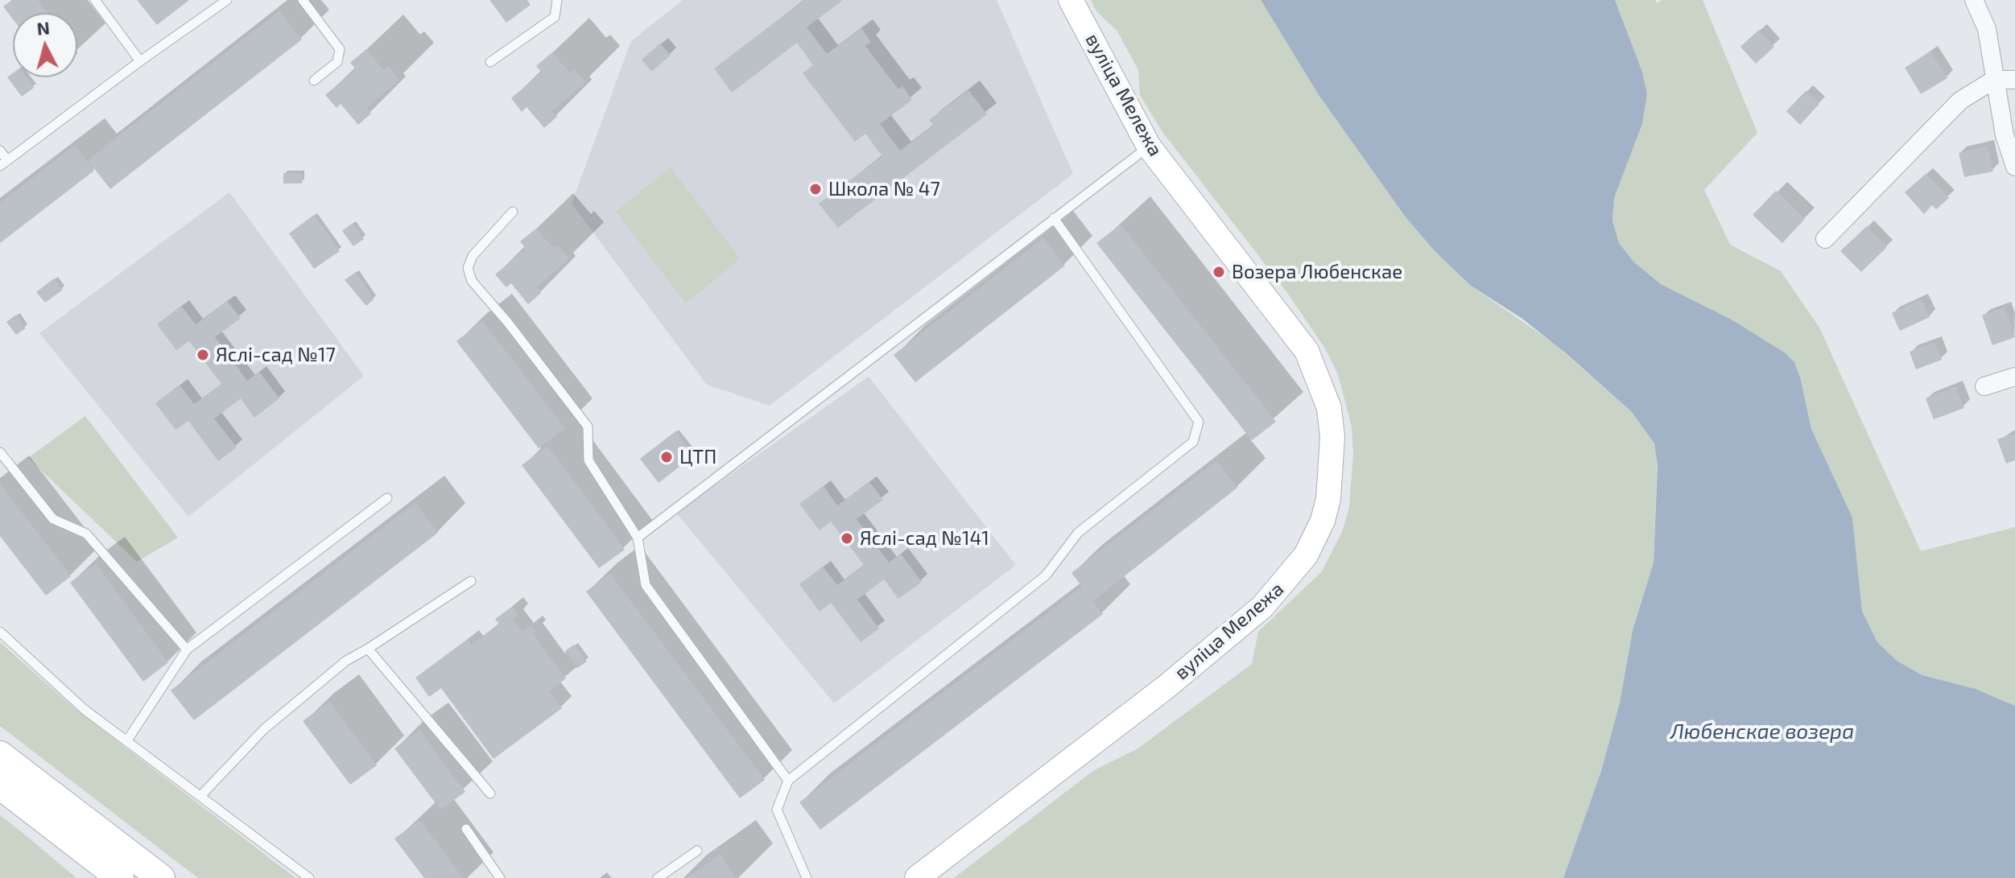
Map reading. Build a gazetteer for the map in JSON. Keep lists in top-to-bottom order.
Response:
{
  "streets": {
    "main road": ["вуліца Мележа"]
  },
  "water": ["Любенскае возера"],
  "places": [
    "Школа № 47",
    "Возера Любенскае",
    "Яслі-сад №17",
    "ЦТП",
    "Яслі-сад №141"
  ],
  "north": "top"
}
